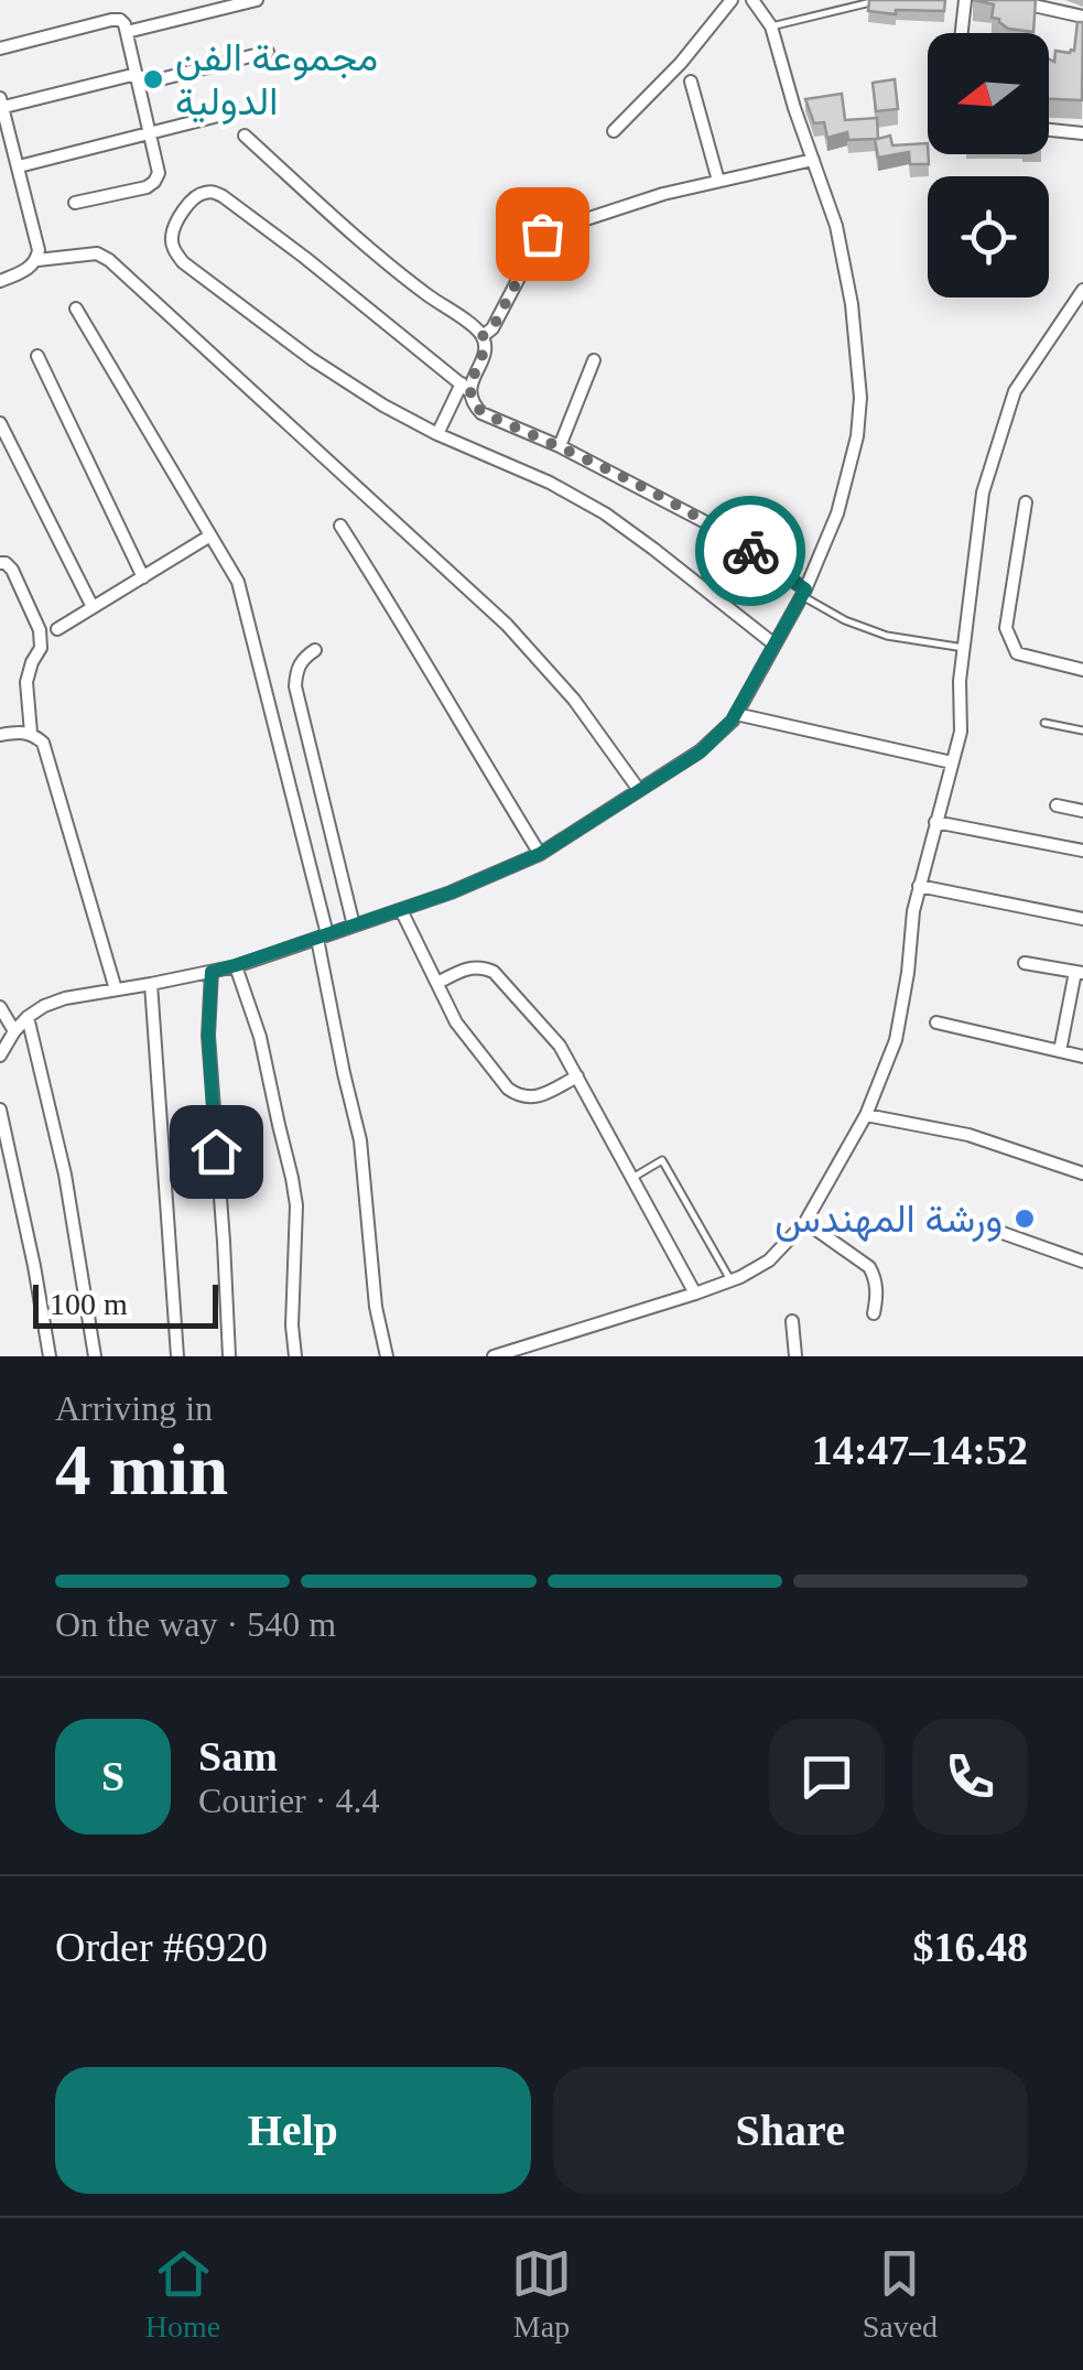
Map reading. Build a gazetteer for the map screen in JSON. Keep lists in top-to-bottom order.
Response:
{
  "places": ["مجموعة الفن الدولية", "ورشة المهندس"],
  "scale_bar": "100 m",
  "north": "left",
  "page": {
    "scale": "100 m",
    "heading": ["4 min", "Arriving in", "14:47–14:52"],
    "panel": [
      "Sam",
      "Courier · 4.4",
      "Order #6920",
      "$16.48"
    ],
    "bar": "On the way · 540 m",
    "round": "S",
    "buttons": ["Help", "Share"],
    "tabs": ["Home", "Map", "Saved"]
  }
}
